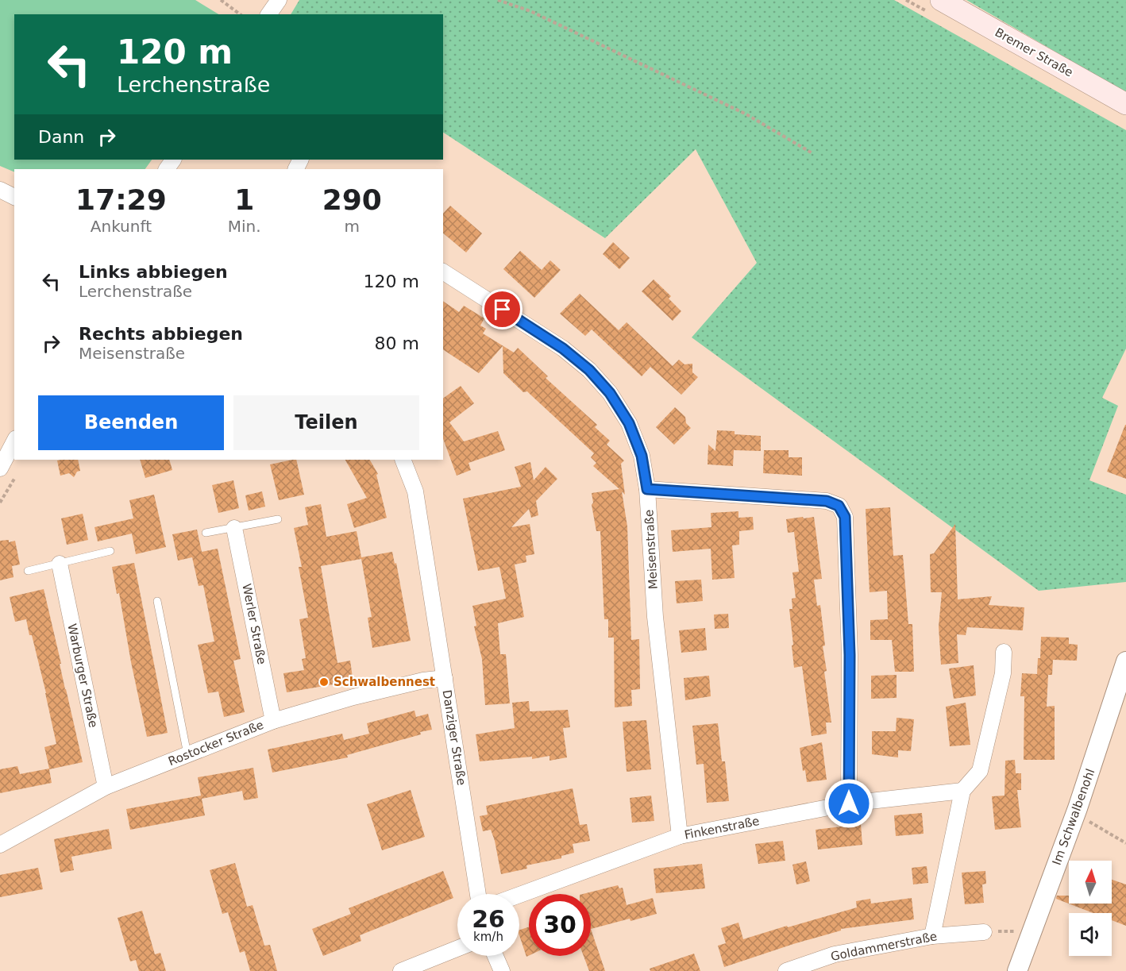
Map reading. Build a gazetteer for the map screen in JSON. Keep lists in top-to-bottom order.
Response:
{
  "streets": {
    "main road": ["Bremer Straße"],
    "street": [
      "Meisenstraße",
      "Werler Straße",
      "Warburger Straße",
      "Danziger Straße",
      "Rostocker Straße",
      "Im Schwalbenohl",
      "Finkenstraße",
      "Goldammerstraße"
    ]
  },
  "crossings": [
    ["Meisenstraße", "Finkenstraße"],
    ["Werler Straße", "Rostocker Straße"],
    ["Warburger Straße", "Rostocker Straße"],
    ["Danziger Straße", "Rostocker Straße"]
  ],
  "places": ["Schwalbennest"],
  "north": "top",
  "page": {
    "turn": ["120 m", "Lerchenstraße"],
    "then": "Dann",
    "eta": [
      "17:29",
      "Ankunft",
      "1",
      "Min.",
      "290",
      "m"
    ],
    "list": [
      {
        "name": "Links abbiegen",
        "note": "Lerchenstraße",
        "value": "120 m"
      },
      {
        "name": "Rechts abbiegen",
        "note": "Meisenstraße",
        "value": "80 m"
      }
    ],
    "buttons": ["Beenden", "Teilen"],
    "speed": "26 km/h",
    "limit": "30"
  }
}
